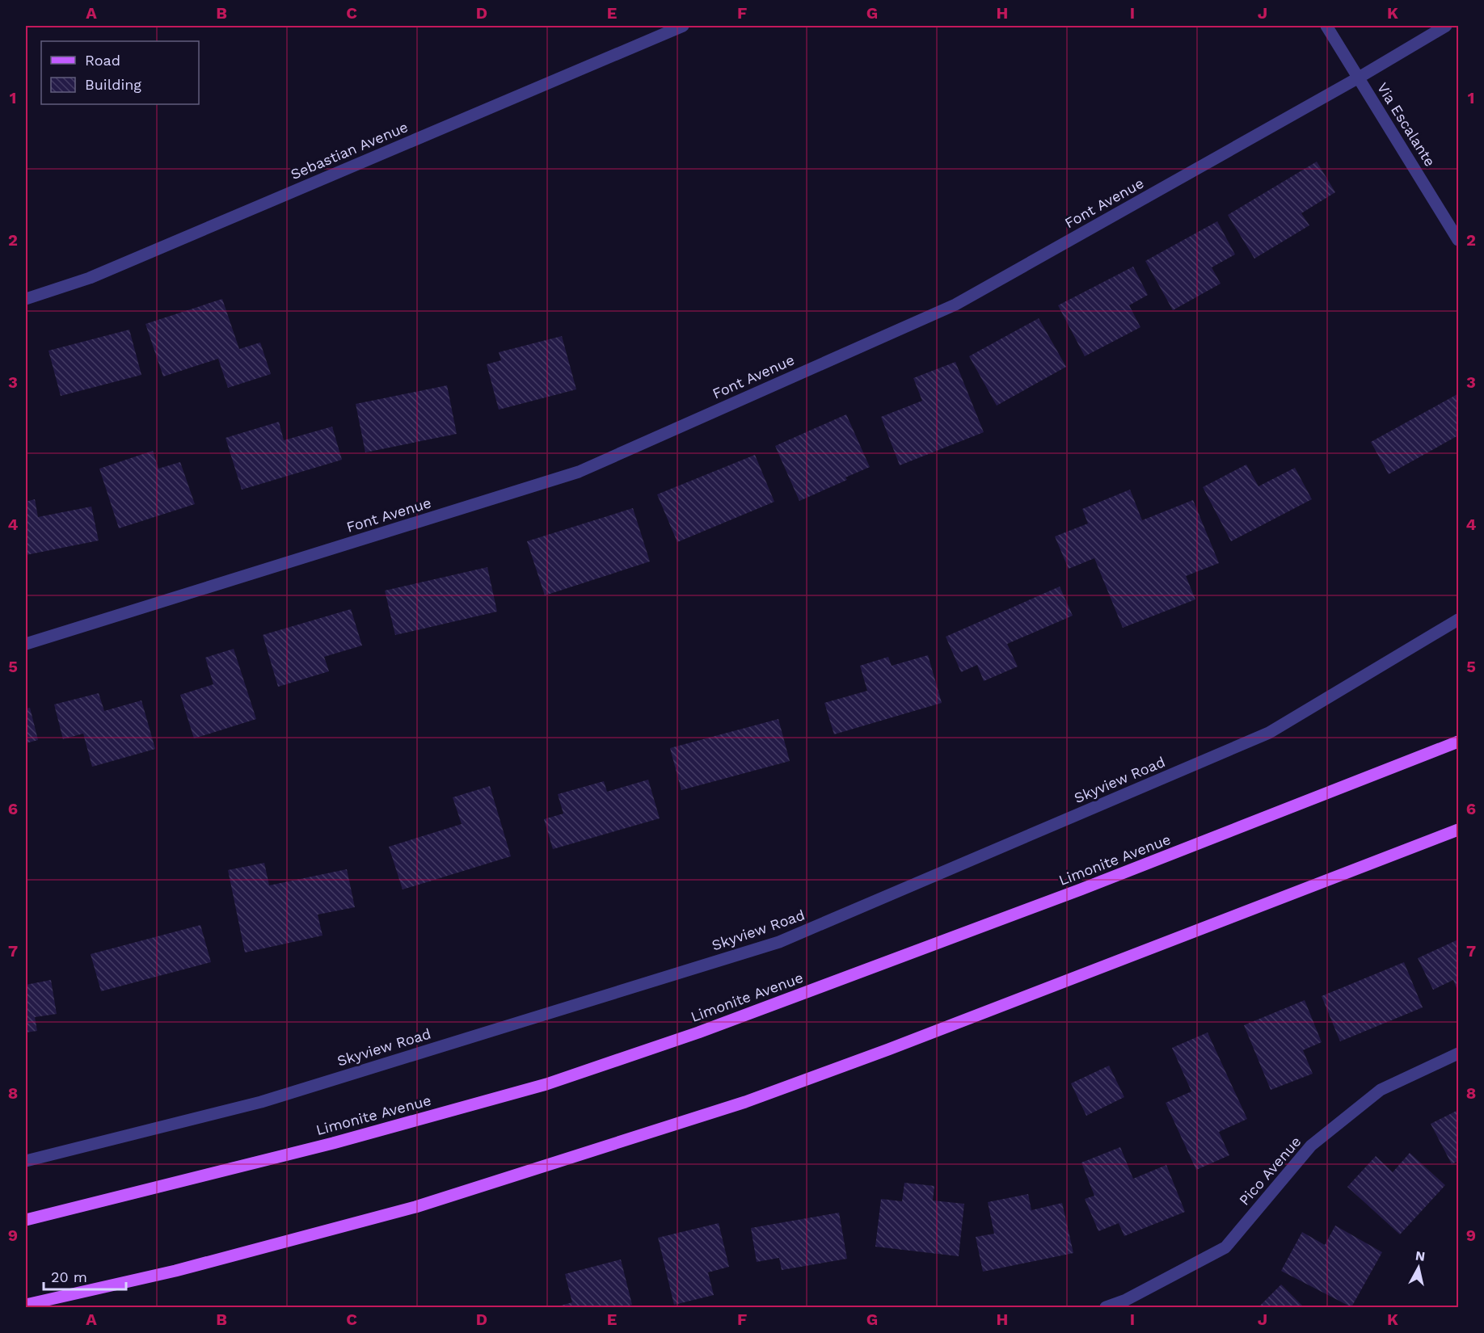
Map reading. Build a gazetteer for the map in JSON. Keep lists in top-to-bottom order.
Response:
{
  "streets": {
    "main road": ["Limonite Avenue"],
    "street": [
      "Via Escalante",
      "Sebastian Avenue",
      "Font Avenue",
      "Skyview Road",
      "Pico Avenue"
    ]
  },
  "crossings": [
    ["Via Escalante", "Font Avenue"]
  ],
  "legend": ["Road", "Building"],
  "scale_bar": "20 m",
  "north": "top",
  "grid": {
    "columns": [
      "A",
      "B",
      "C",
      "D",
      "E",
      "F",
      "G",
      "H",
      "I",
      "J",
      "K"
    ],
    "rows": [
      "1",
      "2",
      "3",
      "4",
      "5",
      "6",
      "7",
      "8",
      "9"
    ]
  }
}
